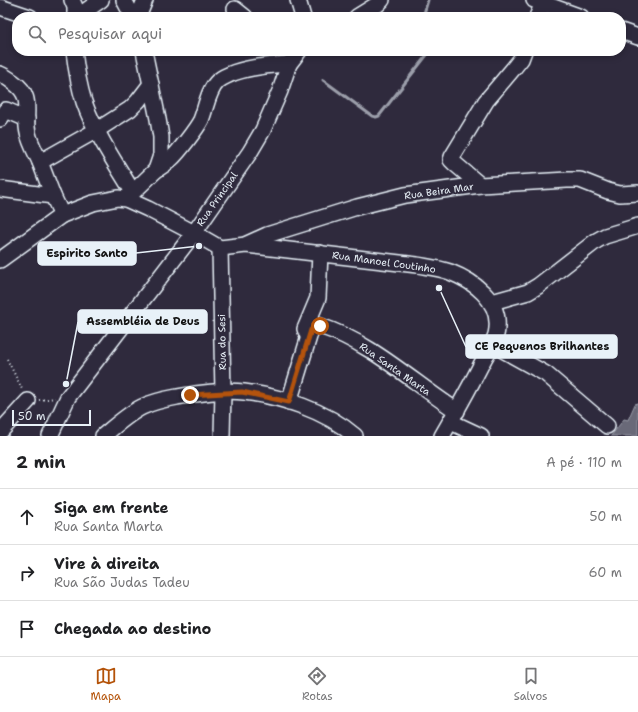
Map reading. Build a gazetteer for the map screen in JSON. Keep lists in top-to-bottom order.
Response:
{
  "streets": {
    "street": [
      "Rua Beira Mar",
      "Rua Principal",
      "Rua Manoel Coutinho",
      "Rua do Sesi",
      "Rua Santa Marta"
    ]
  },
  "crossings": [
    ["Rua Beira Mar", "Rua Manoel Coutinho"],
    ["Rua Manoel Coutinho", "Rua do Sesi"]
  ],
  "places": ["Espirito Santo", "CE Pequenos Brilhantes", "Assembléia de Deus"],
  "scale_bar": "50 m",
  "page": {
    "search": "Pesquisar aqui",
    "scale": "50 m",
    "heading": ["2 min", "A pé · 110 m"],
    "list": [
      ["Siga em frente", "Rua Santa Marta", "50 m"],
      ["Vire à direita", "Rua São Judas Tadeu", "60 m"],
      "Chegada ao destino"
    ],
    "nav": ["Mapa", "Rotas", "Salvos"]
  }
}
